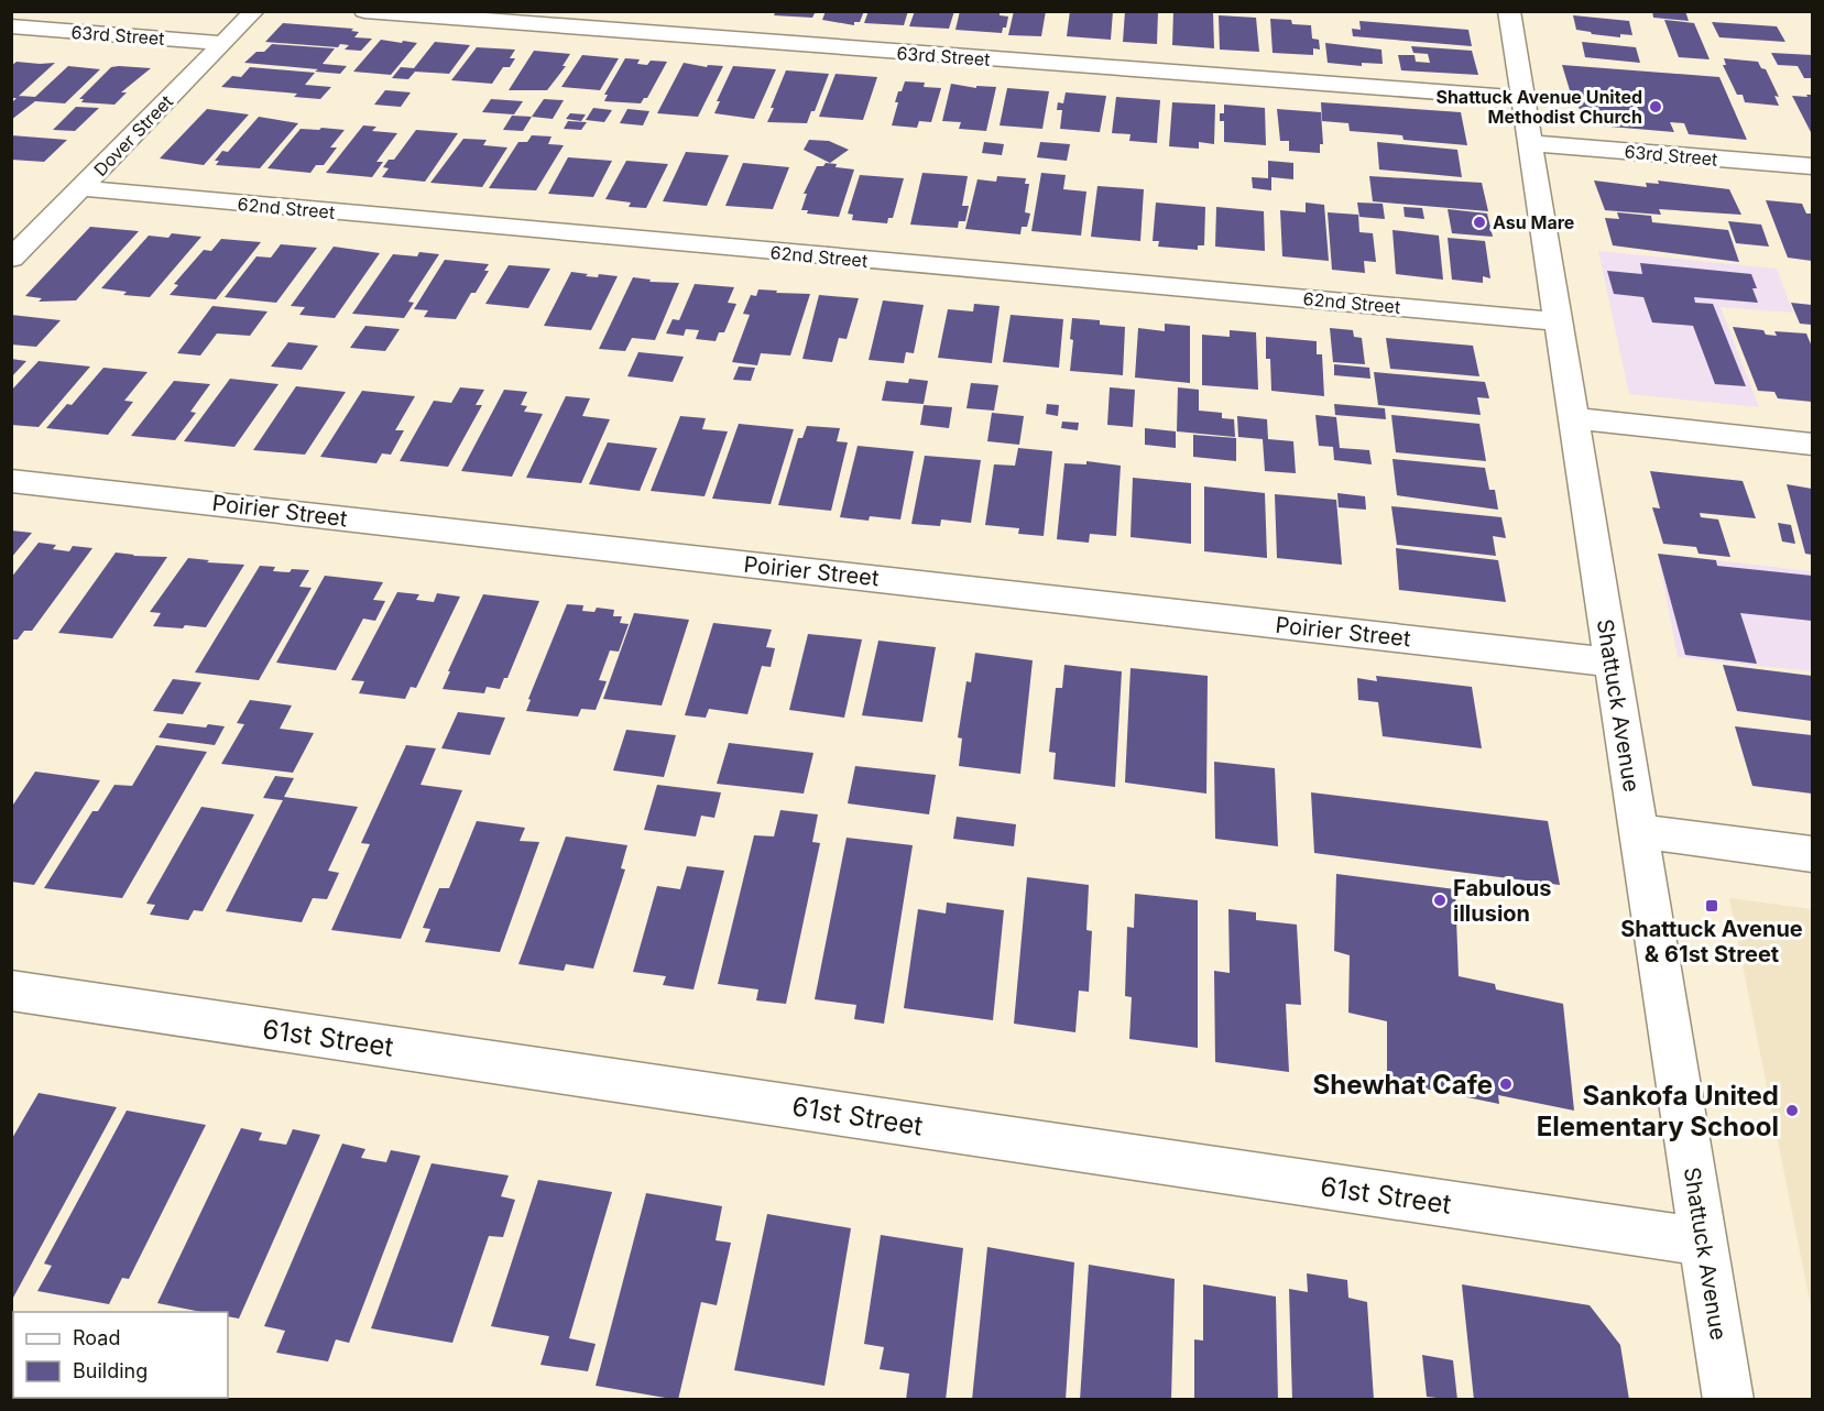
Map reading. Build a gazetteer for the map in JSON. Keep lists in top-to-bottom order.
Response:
{
  "streets": {
    "street": [
      "63rd Street",
      "Dover Street",
      "62nd Street",
      "Poirier Street",
      "Shattuck Avenue",
      "61st Street"
    ]
  },
  "crossings": [
    ["63rd Street", "Dover Street"],
    ["63rd Street", "Shattuck Avenue"],
    ["Dover Street", "62nd Street"],
    ["62nd Street", "Shattuck Avenue"],
    ["Poirier Street", "Shattuck Avenue"],
    ["Shattuck Avenue", "61st Street"]
  ],
  "places": {
    "other": [
      "Shattuck Avenue United Methodist Church",
      "Asu Mare",
      "Fabulous illusion",
      "Shewhat Cafe",
      "Sankofa United Elementary School"
    ],
    "transit": ["Shattuck Avenue & 61st Street"]
  },
  "legend": ["Road", "Building"]
}
